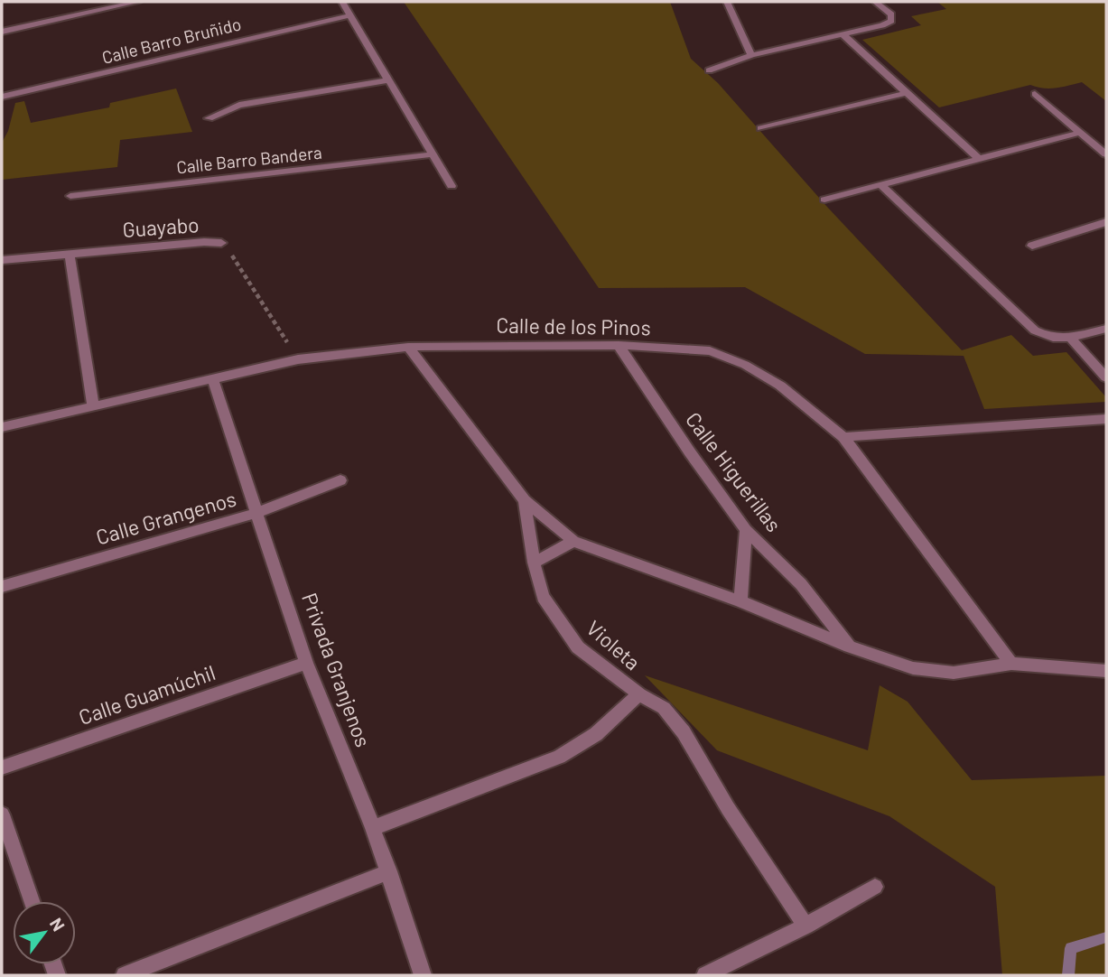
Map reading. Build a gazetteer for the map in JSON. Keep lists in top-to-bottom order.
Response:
{
  "streets": {
    "street": [
      "Calle Barro Bruñido",
      "Calle Barro Bandera",
      "Guayabo",
      "Calle de los Pinos",
      "Calle Higuerillas",
      "Calle Grangenos",
      "Violeta",
      "Privada Granjenos",
      "Calle Guamúchil"
    ]
  },
  "crossings": [
    ["Guayabo", "Calle de los Pinos"],
    ["Calle de los Pinos", "Calle Higuerillas"],
    ["Calle de los Pinos", "Violeta"],
    ["Calle de los Pinos", "Privada Granjenos"],
    ["Calle Grangenos", "Privada Granjenos"],
    ["Privada Granjenos", "Calle Guamúchil"]
  ],
  "north": "top right"
}
